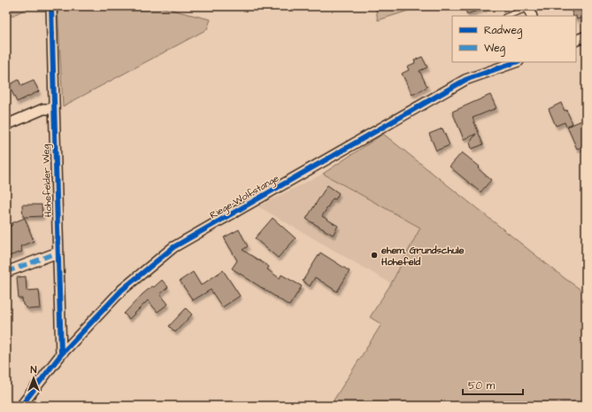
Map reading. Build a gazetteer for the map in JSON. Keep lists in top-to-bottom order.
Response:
{
  "streets": {
    "street": ["Hohefelder Weg", "Riege-Wolfstange"]
  },
  "crossings": [
    ["Hohefelder Weg", "Riege-Wolfstange"]
  ],
  "places": ["ehem. Grundschule Hohefeld"],
  "legend": ["Radweg", "Weg"],
  "scale_bar": "50 m",
  "north": "top"
}
